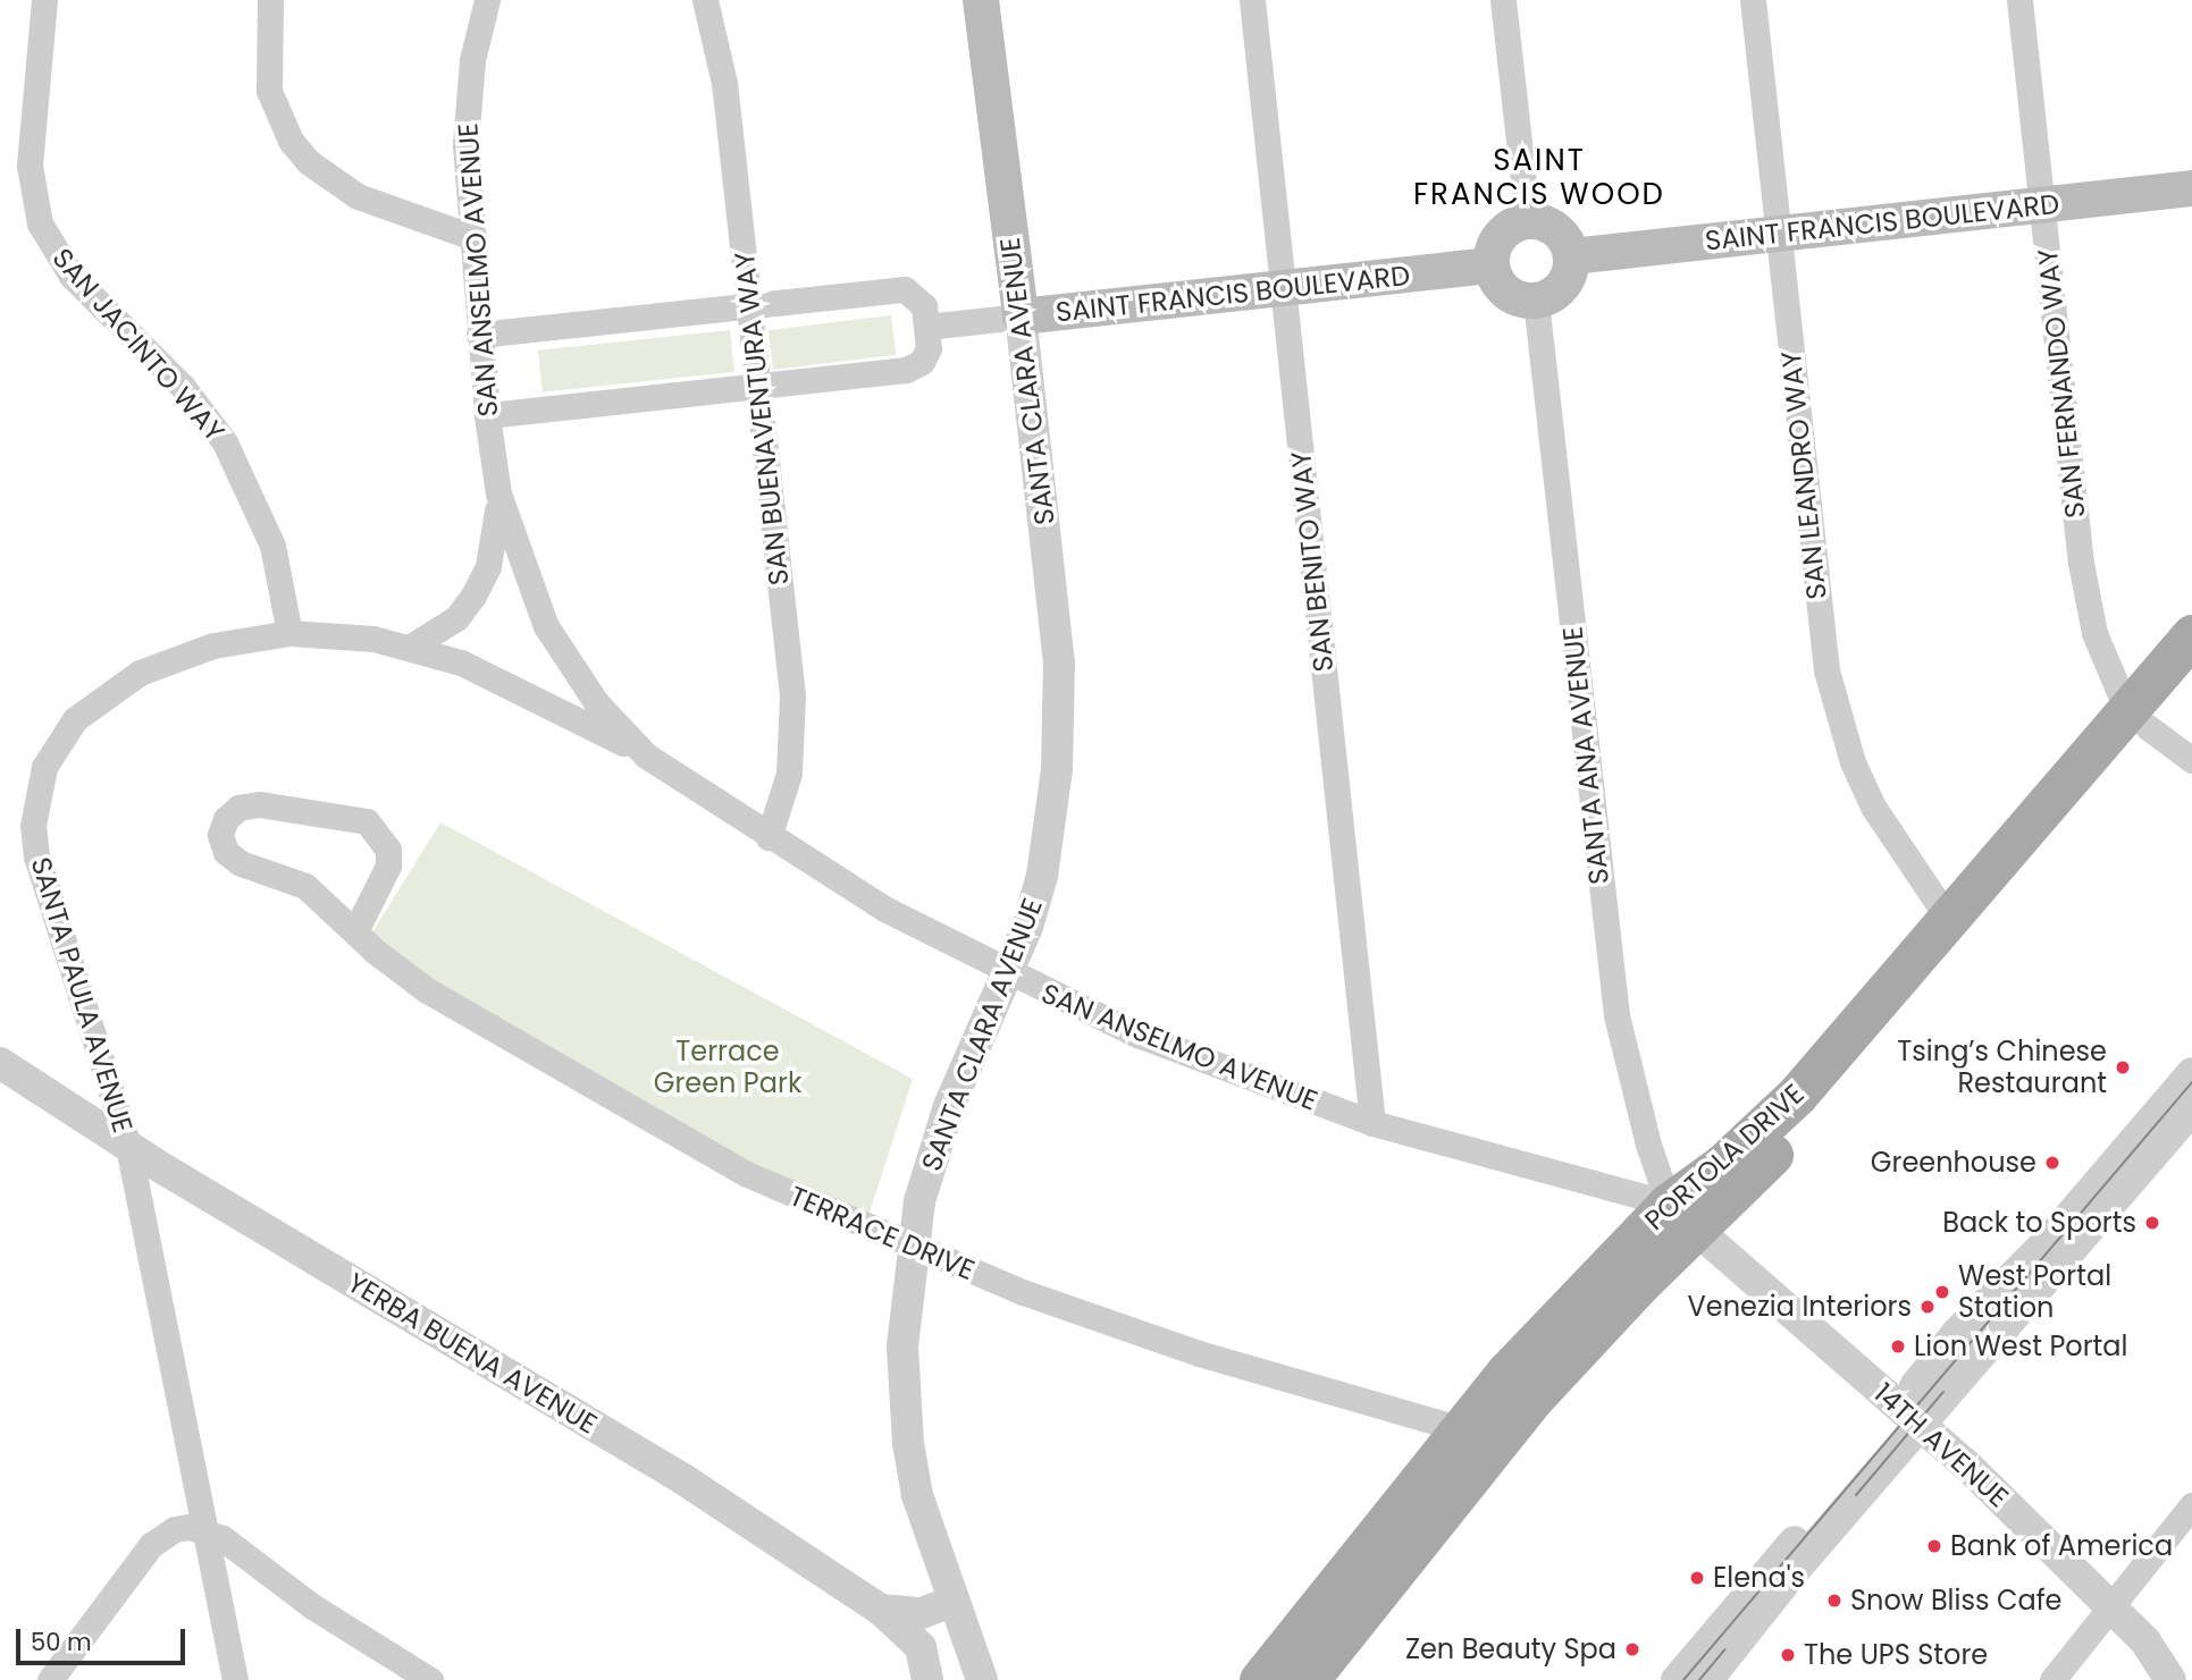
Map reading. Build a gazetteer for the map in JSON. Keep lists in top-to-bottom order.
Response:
{
  "streets": {
    "main road": ["SAINT FRANCIS BOULEVARD", "SANTA CLARA AVENUE", "PORTOLA DRIVE"],
    "street": [
      "SAN ANSELMO AVENUE",
      "SAN JACINTO WAY",
      "SAN FERNANDO WAY",
      "SAN BUENAVENTURA WAY",
      "SAN LEANDRO WAY",
      "SAN BENITO WAY",
      "SANTA ANA AVENUE",
      "SANTA PAULA AVENUE",
      "TERRACE DRIVE",
      "YERBA BUENA AVENUE",
      "14TH AVENUE"
    ]
  },
  "crossings": [
    ["SAINT FRANCIS BOULEVARD", "SANTA CLARA AVENUE"],
    ["SAINT FRANCIS BOULEVARD", "SAN FERNANDO WAY"],
    ["SAINT FRANCIS BOULEVARD", "SAN LEANDRO WAY"],
    ["SAINT FRANCIS BOULEVARD", "SAN BENITO WAY"],
    ["SAINT FRANCIS BOULEVARD", "SANTA ANA AVENUE"],
    ["SAN ANSELMO AVENUE", "SANTA CLARA AVENUE"],
    ["SAN ANSELMO AVENUE", "SAN BUENAVENTURA WAY"],
    ["SAN ANSELMO AVENUE", "SAN BENITO WAY"],
    ["SAN ANSELMO AVENUE", "SANTA ANA AVENUE"],
    ["SAN ANSELMO AVENUE", "SANTA PAULA AVENUE"],
    ["SAN ANSELMO AVENUE", "PORTOLA DRIVE"],
    ["SAN ANSELMO AVENUE", "14TH AVENUE"],
    ["SAN JACINTO WAY", "SANTA PAULA AVENUE"],
    ["SANTA CLARA AVENUE", "TERRACE DRIVE"],
    ["SANTA CLARA AVENUE", "YERBA BUENA AVENUE"],
    ["SAN FERNANDO WAY", "PORTOLA DRIVE"],
    ["SAN LEANDRO WAY", "PORTOLA DRIVE"],
    ["SANTA ANA AVENUE", "PORTOLA DRIVE"],
    ["SANTA ANA AVENUE", "14TH AVENUE"],
    ["SANTA PAULA AVENUE", "YERBA BUENA AVENUE"],
    ["PORTOLA DRIVE", "TERRACE DRIVE"],
    ["PORTOLA DRIVE", "14TH AVENUE"]
  ],
  "districts": ["SAINT FRANCIS WOOD"],
  "parks": ["Terrace Green Park"],
  "places": [
    "Tsing’s Chinese Restaurant",
    "Greenhouse",
    "Back to Sports",
    "West Portal Station",
    "Venezia Interiors",
    "Lion West Portal",
    "Bank of America",
    "Elena's",
    "Snow Bliss Cafe",
    "Zen Beauty Spa",
    "The UPS Store"
  ],
  "scale_bar": "50 m"
}
